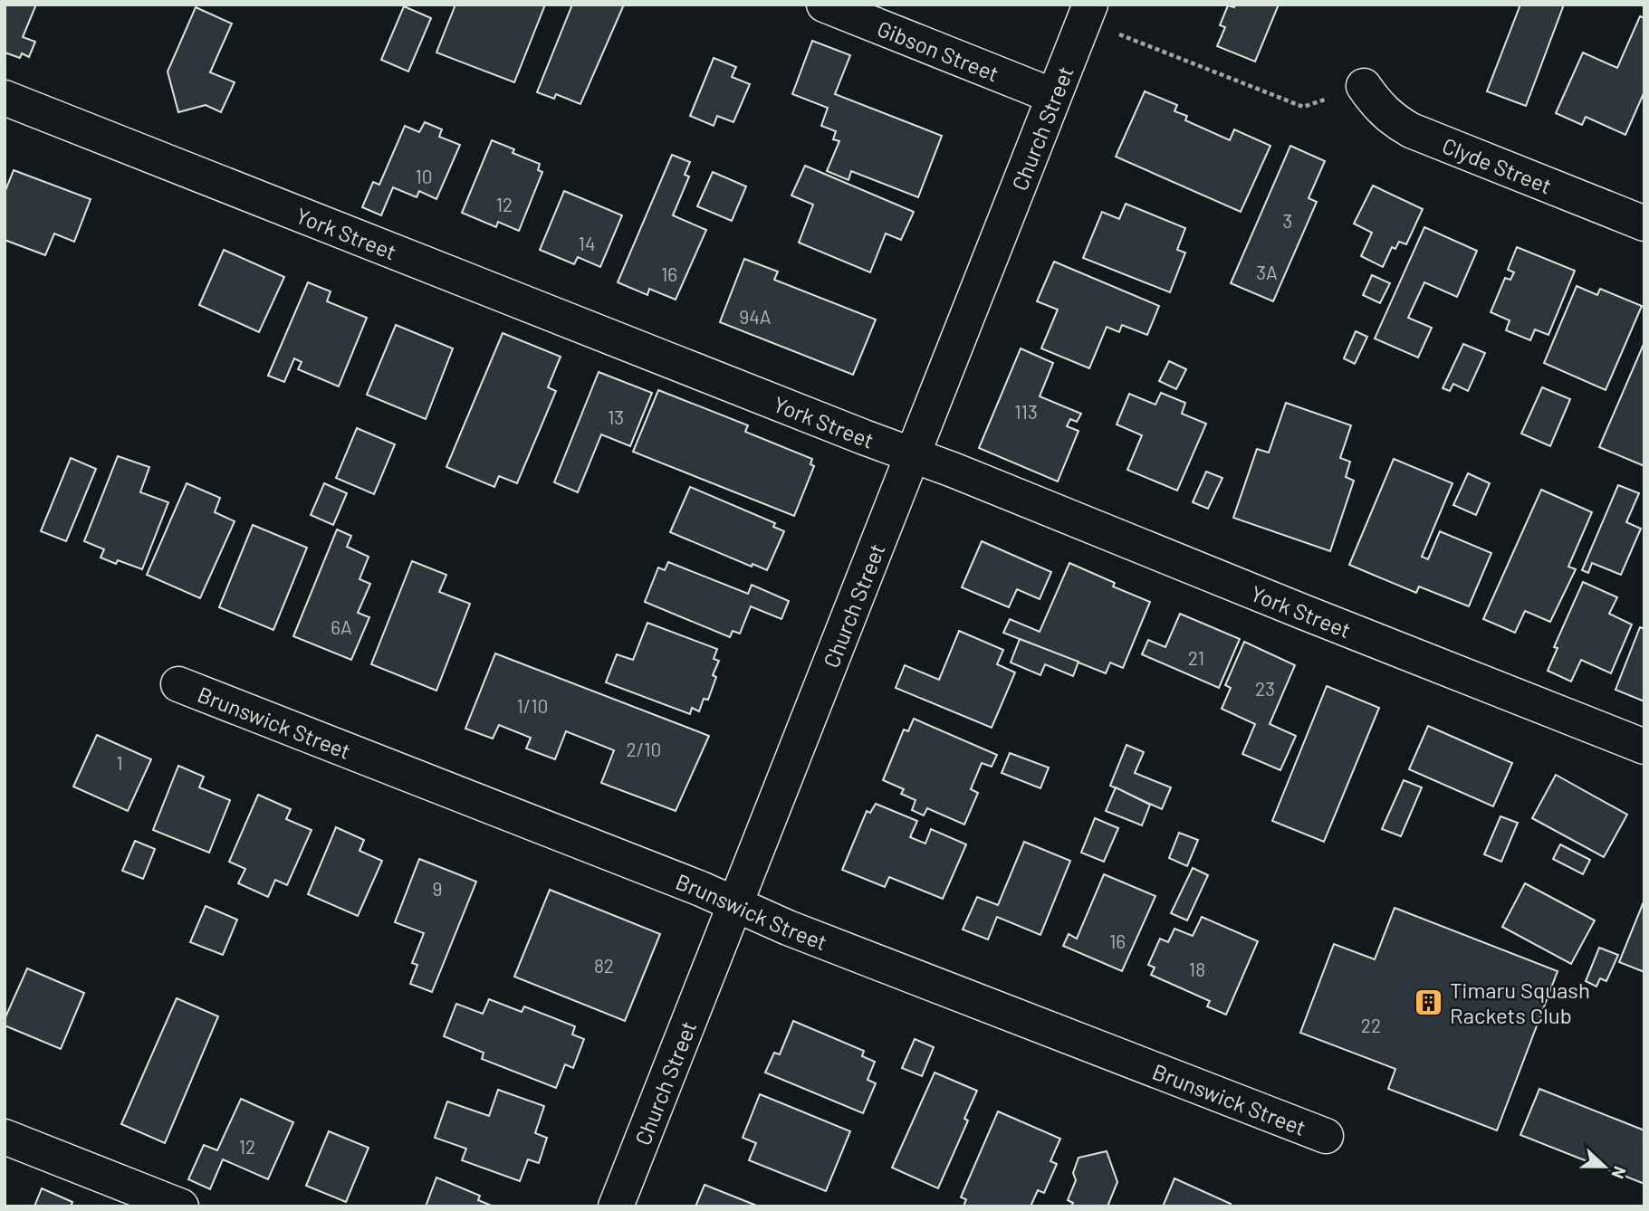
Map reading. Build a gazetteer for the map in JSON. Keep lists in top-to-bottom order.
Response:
{
  "streets": {
    "street": [
      "Gibson Street",
      "Church Street",
      "Clyde Street",
      "York Street",
      "Brunswick Street"
    ]
  },
  "crossings": [
    ["Gibson Street", "Church Street"],
    ["Church Street", "York Street"],
    ["Church Street", "Brunswick Street"]
  ],
  "places": {
    "building": ["Timaru Squash Rackets Club"]
  },
  "house_numbers": [
    "10",
    "12",
    "3",
    "14",
    "3A",
    "16",
    "94A",
    "113",
    "13",
    "6A",
    "21",
    "23",
    "1/10",
    "2/10",
    "1",
    "9",
    "16",
    "82",
    "18",
    "22",
    "12"
  ],
  "north": "right"
}
